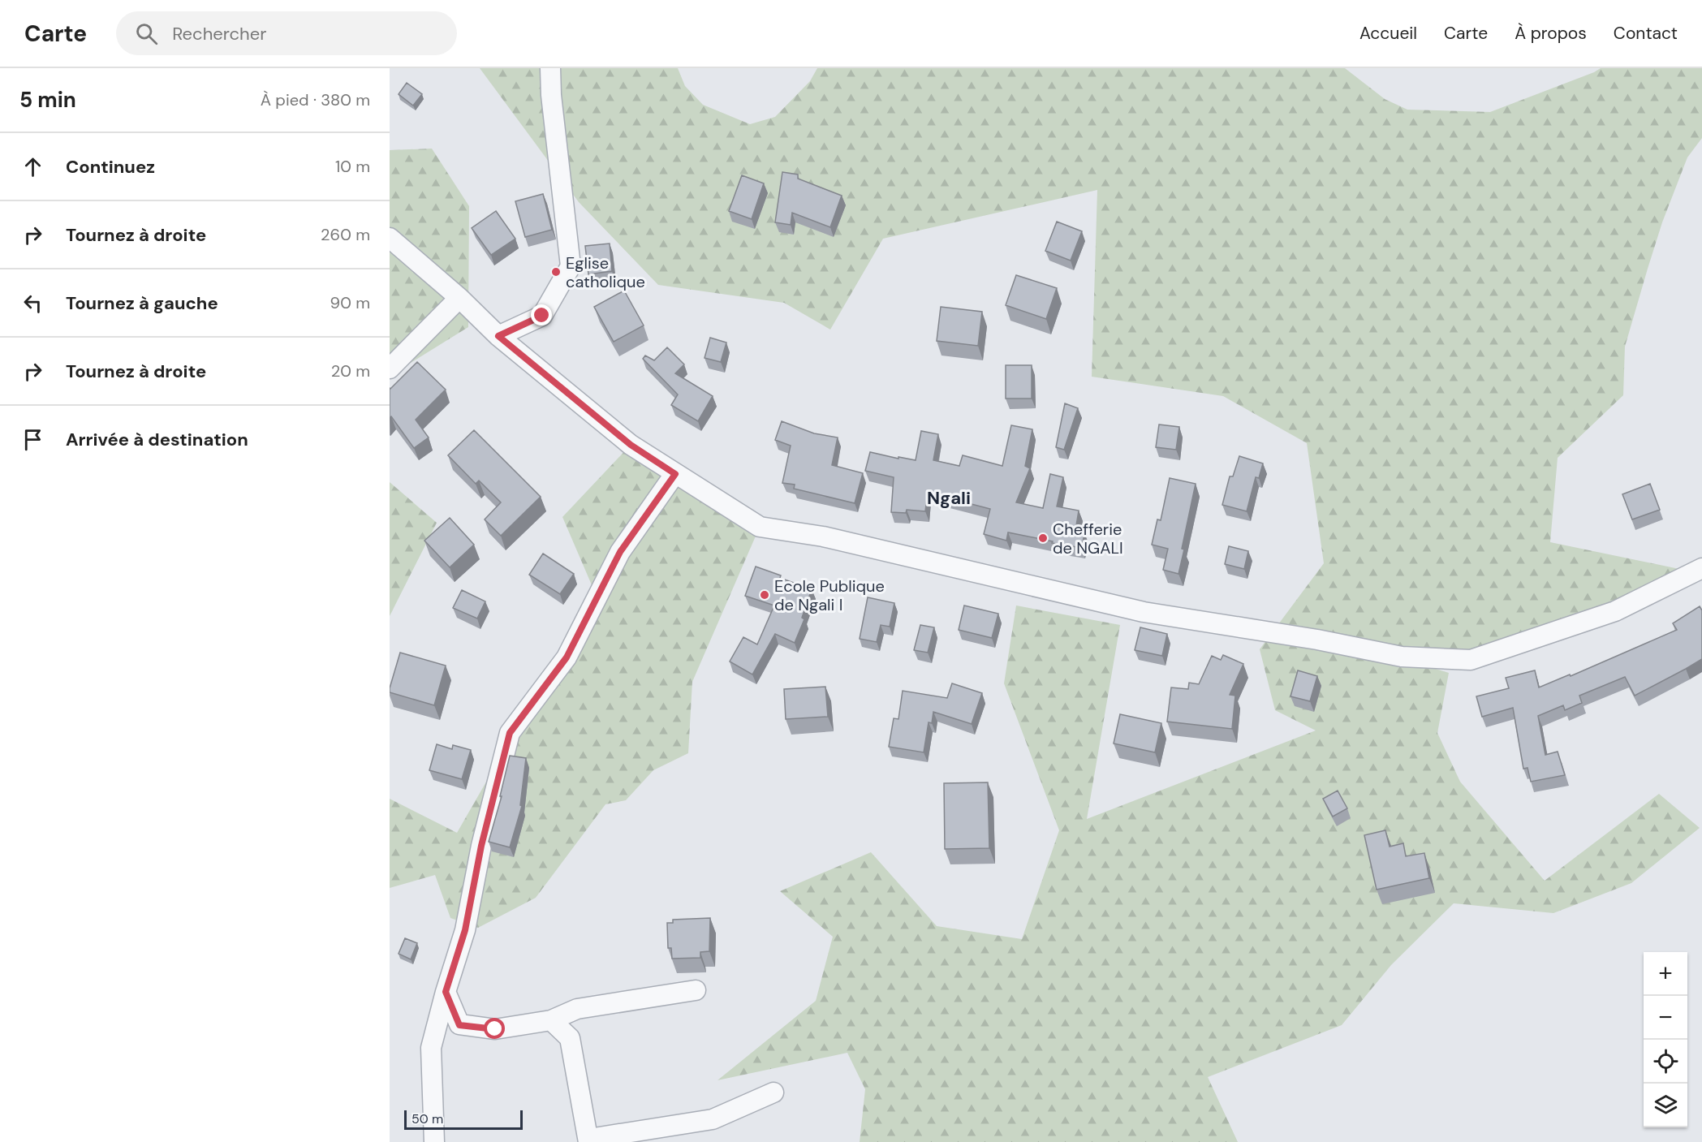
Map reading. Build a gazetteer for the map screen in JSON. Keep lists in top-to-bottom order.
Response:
{
  "districts": ["Ngali"],
  "places": ["Eglise catholique", "Chefferie de NGALI", "Ecole Publique de Ngali I"],
  "scale_bar": "50 m",
  "page": {
    "header": "Carte",
    "search": "Rechercher",
    "nav": [
      "Accueil",
      "Carte",
      "À propos",
      "Contact"
    ],
    "heading": ["5 min", "À pied · 380 m"],
    "list": [
      ["Continuez", "10 m"],
      ["Tournez à droite", "260 m"],
      ["Tournez à gauche", "90 m"],
      ["Tournez à droite", "20 m"],
      "Arrivée à destination"
    ],
    "map_buttons": ["+", "−"],
    "scale": "50 m"
  }
}
